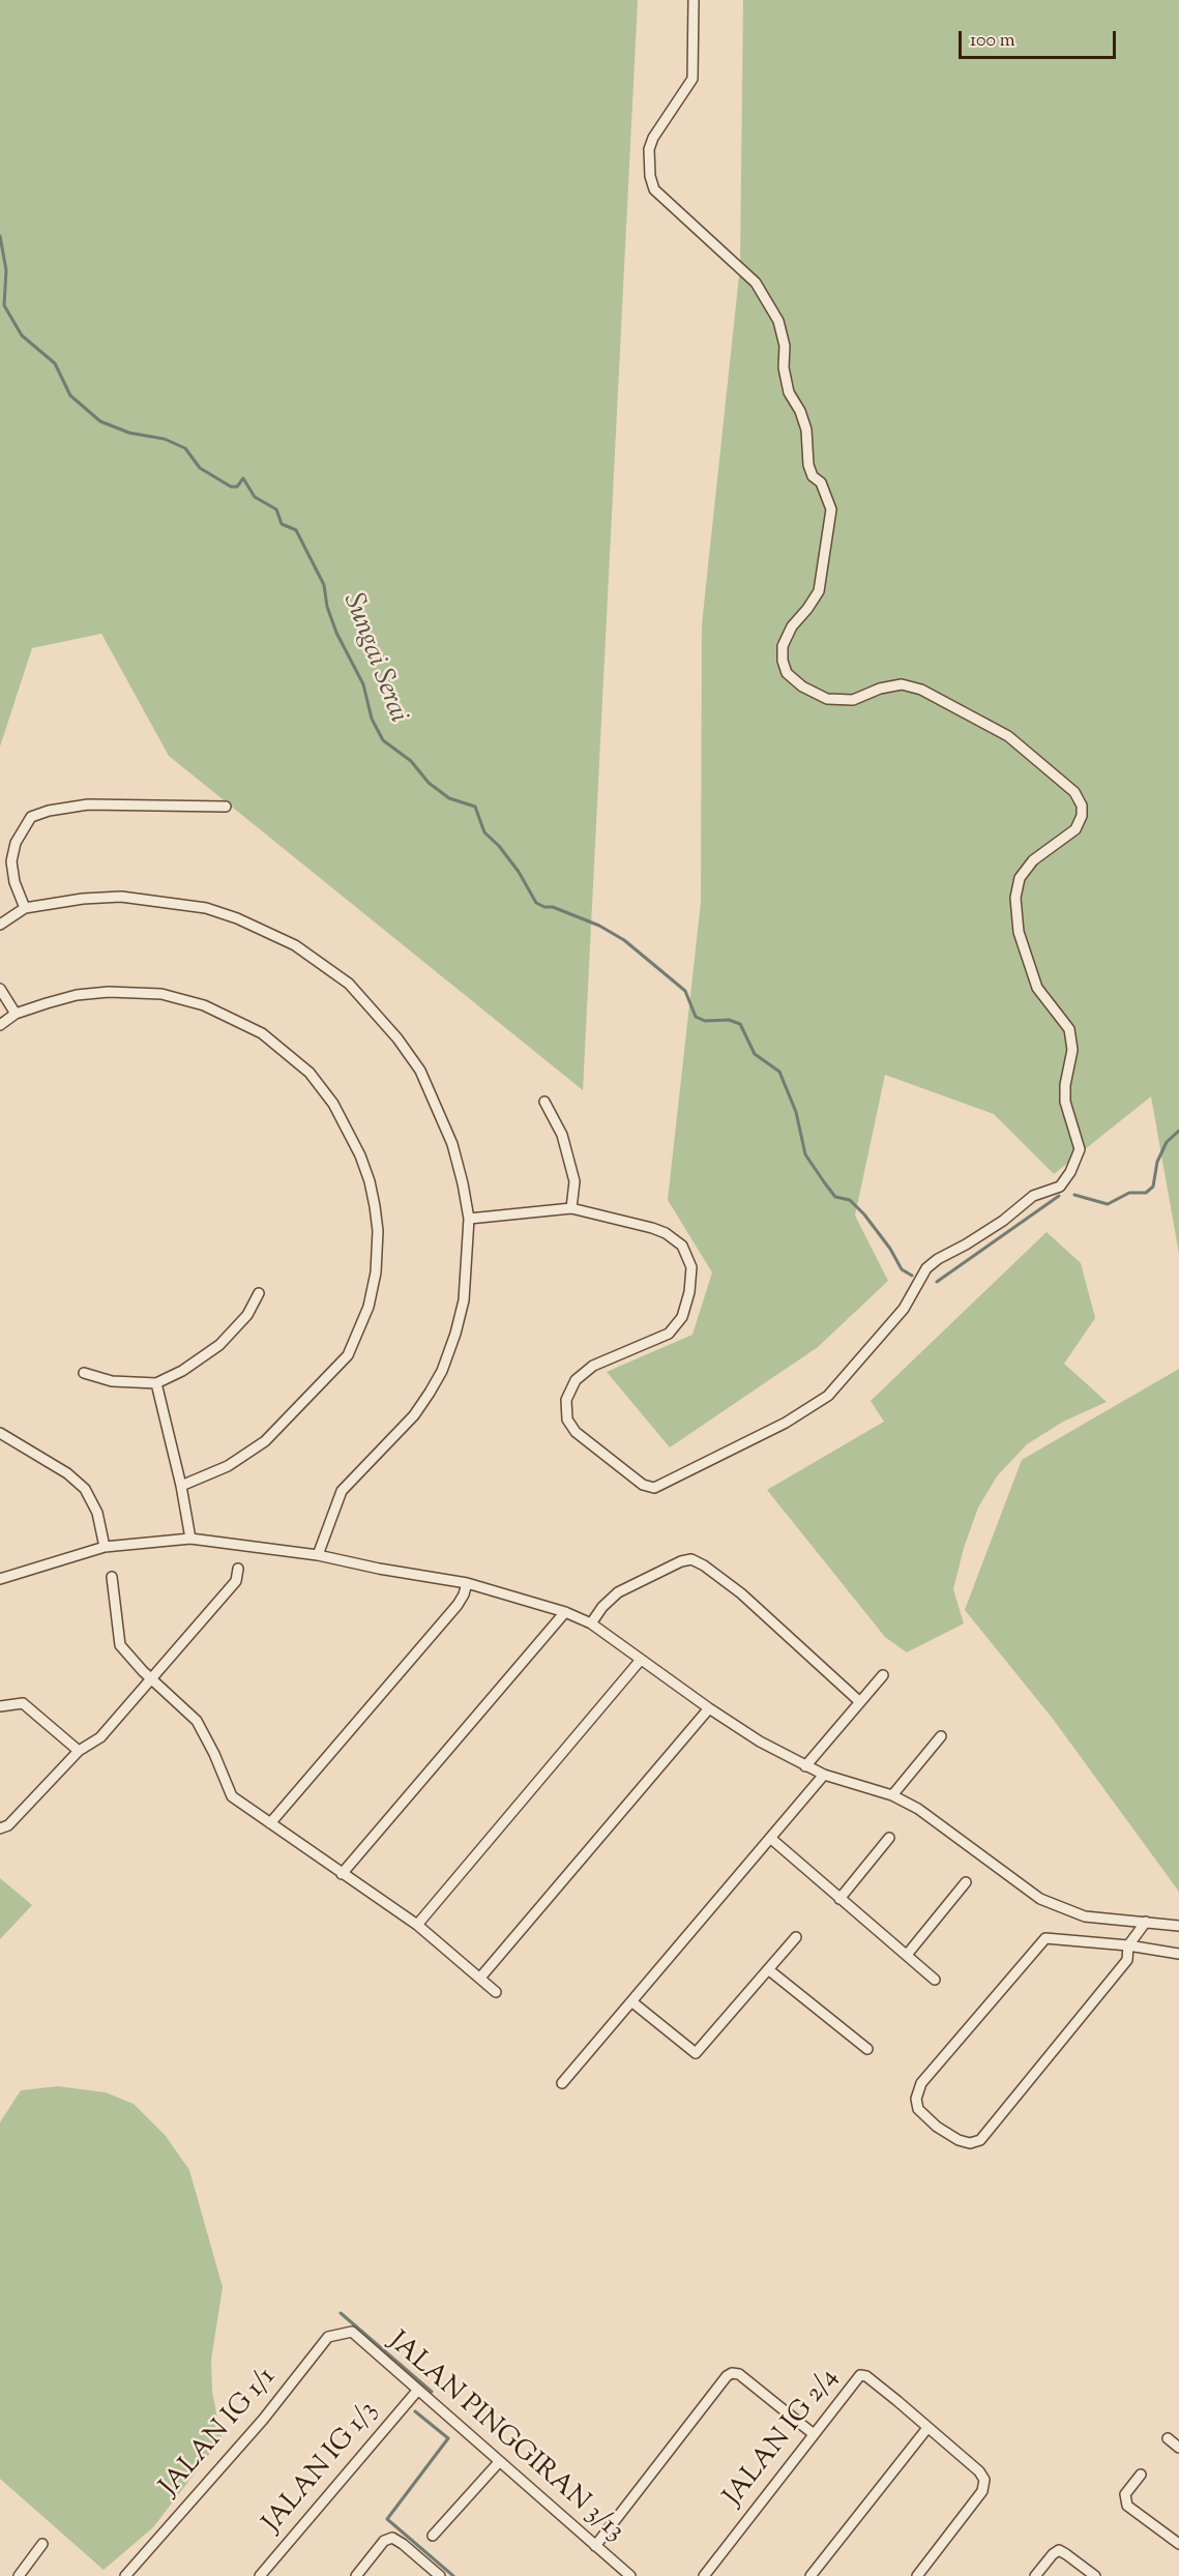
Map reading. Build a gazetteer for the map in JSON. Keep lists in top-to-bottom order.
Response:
{
  "streets": {
    "street": [
      "JALAN IG 1/1",
      "JALAN PINGGIRAN 3/13",
      "JALAN IG 2/4",
      "JALAN IG 1/3"
    ]
  },
  "crossings": [
    ["JALAN IG 1/1", "JALAN PINGGIRAN 3/13"],
    ["JALAN PINGGIRAN 3/13", "JALAN IG 1/3"]
  ],
  "water": ["Sungai Serai"],
  "scale_bar": "100 m"
}
